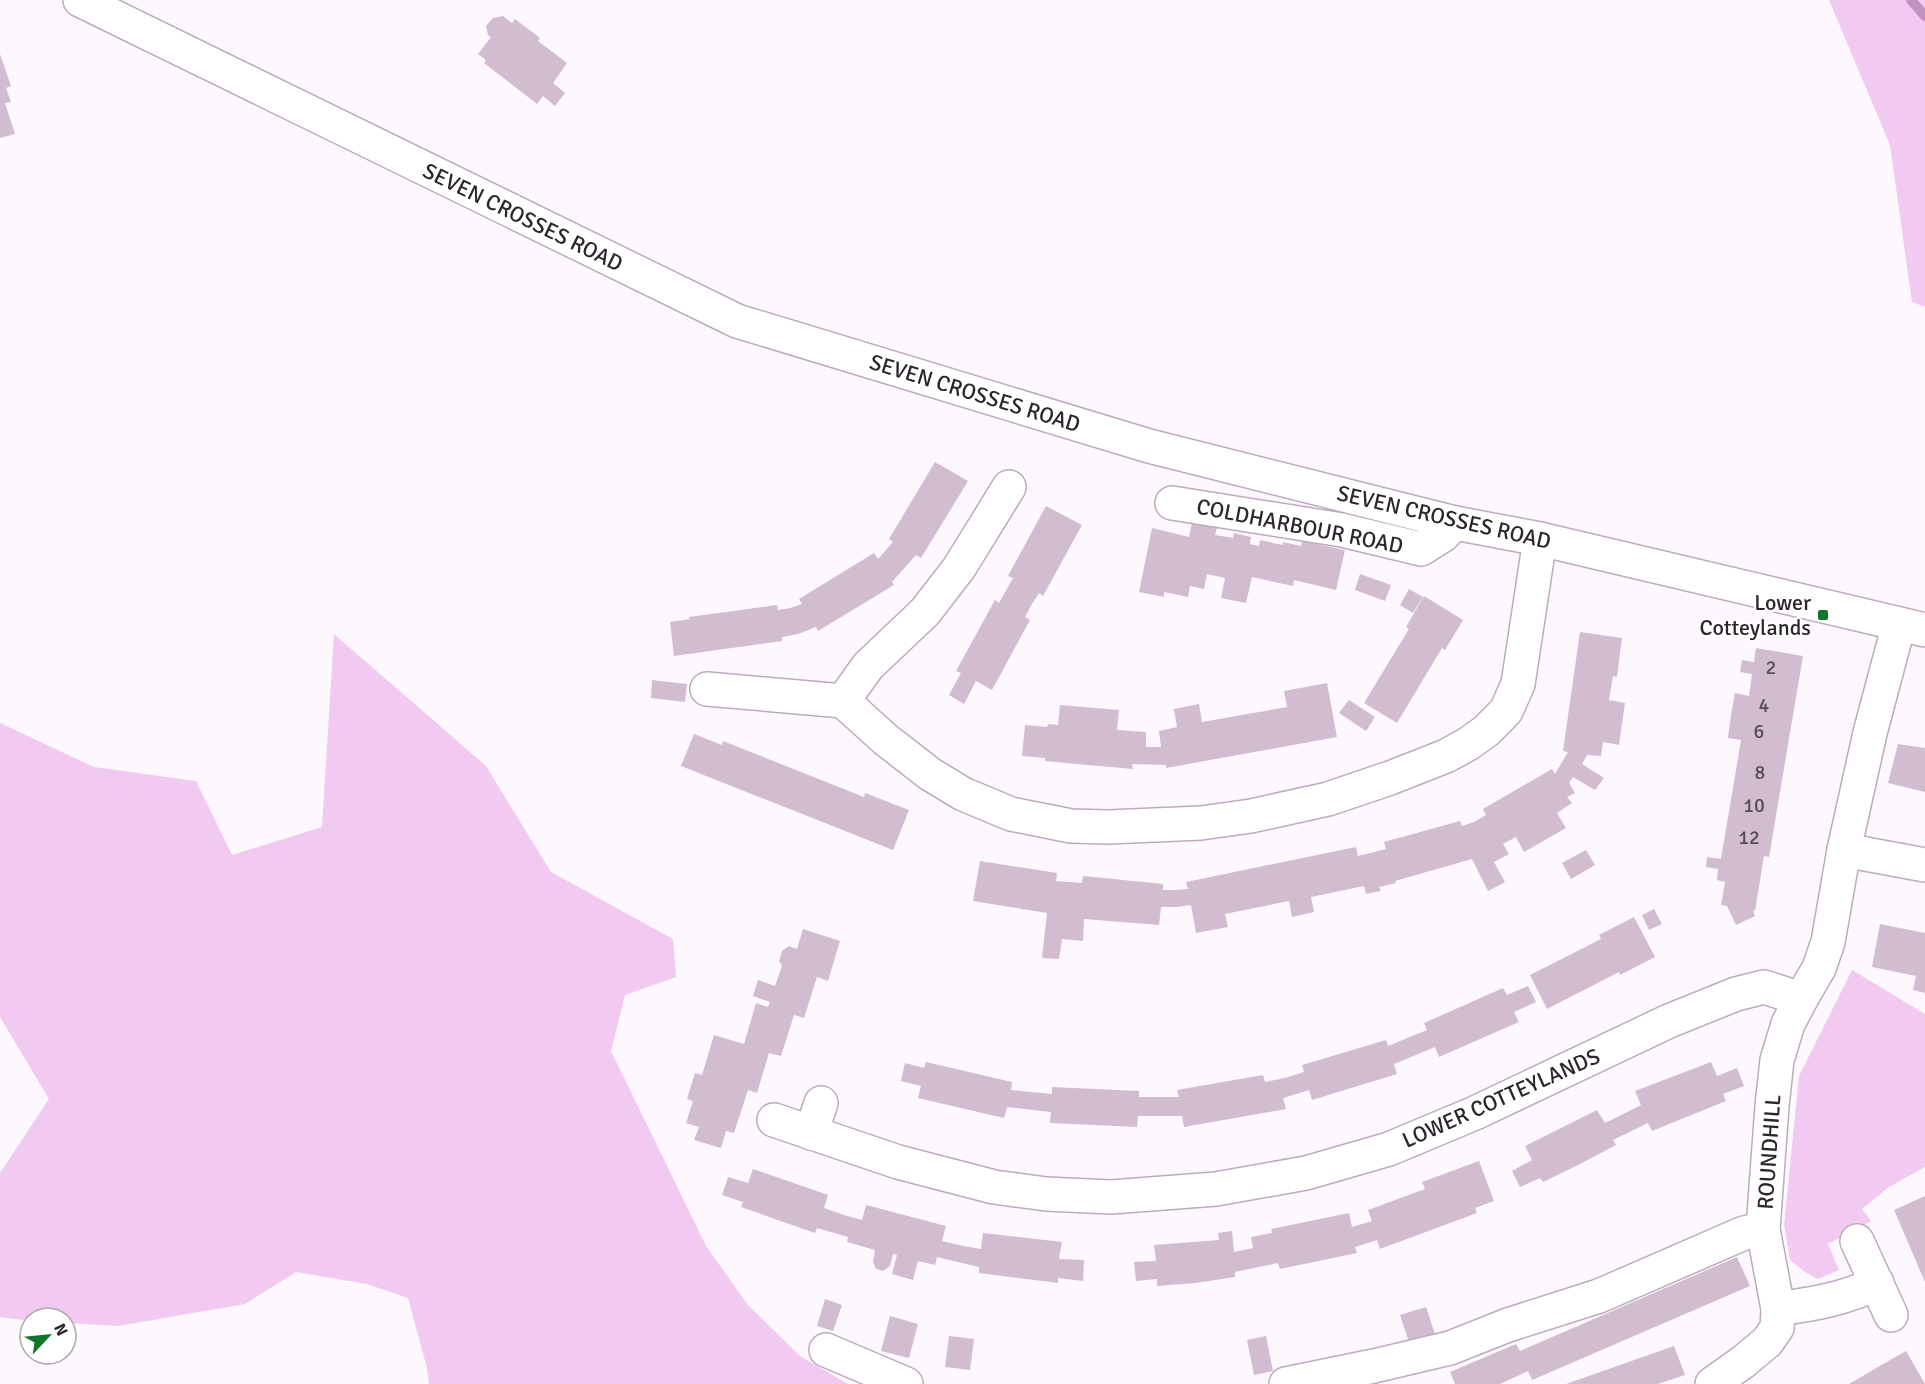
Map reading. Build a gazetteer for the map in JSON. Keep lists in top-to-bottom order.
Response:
{
  "streets": {
    "street": [
      "SEVEN CROSSES ROAD",
      "COLDHARBOUR ROAD",
      "LOWER COTTEYLANDS",
      "ROUNDHILL"
    ]
  },
  "crossings": [
    ["SEVEN CROSSES ROAD", "COLDHARBOUR ROAD"],
    ["LOWER COTTEYLANDS", "ROUNDHILL"]
  ],
  "places": {
    "transit": ["Lower Cotteylands"]
  },
  "house_numbers": [
    "2",
    "4",
    "6",
    "8",
    "10",
    "12"
  ],
  "north": "top right"
}
